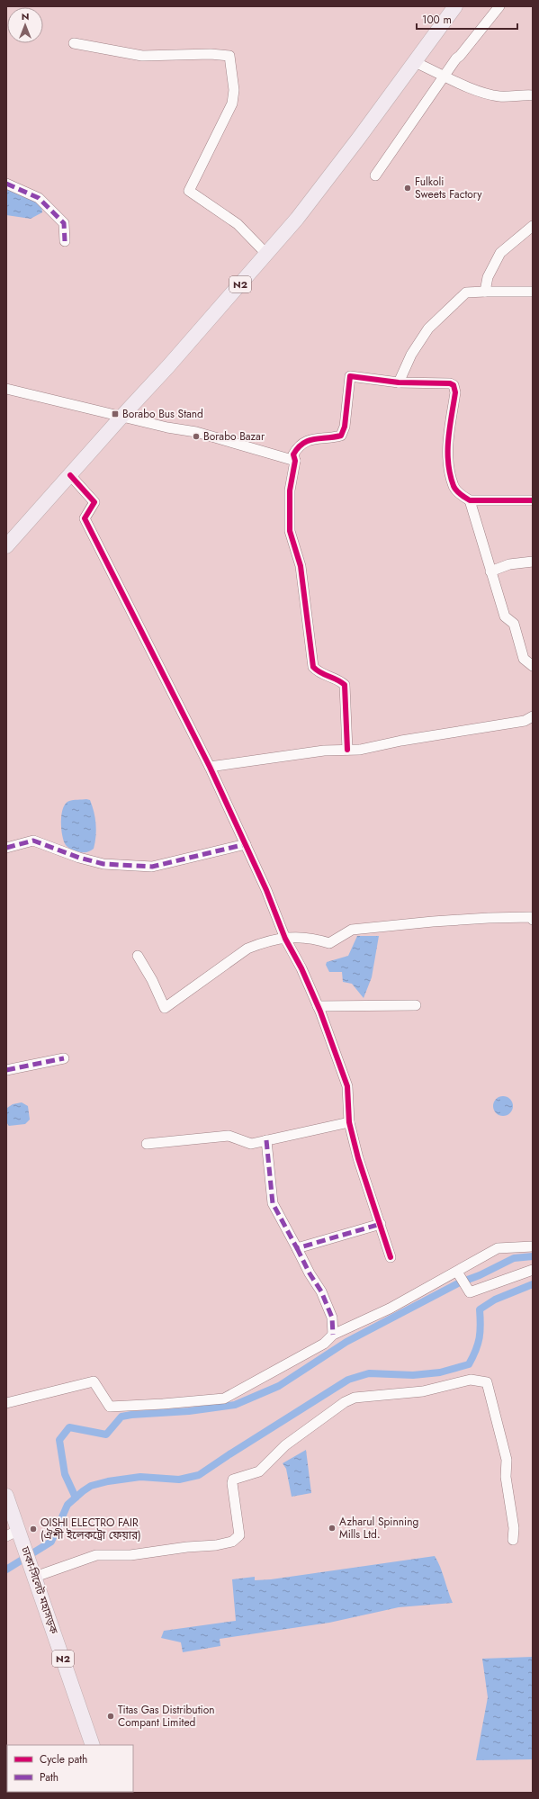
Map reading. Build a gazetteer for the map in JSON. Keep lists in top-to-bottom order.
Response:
{
  "streets": {
    "highway": ["N2", "ঢাকা-সিলেট মহাসড়ক"]
  },
  "places": {
    "other": [
      "Fulkoli Sweets Factory",
      "Borabo Bazar",
      "Azharul Spinning Mills Ltd.",
      "OISHI ELECTRO FAIR (ঐশী ইলেকট্রো ফেয়ার)",
      "Titas Gas Distribution Compant Limited"
    ],
    "transit": ["Borabo Bus Stand"]
  },
  "legend": ["Cycle path", "Path"],
  "scale_bar": "100 m",
  "north": "top"
}
